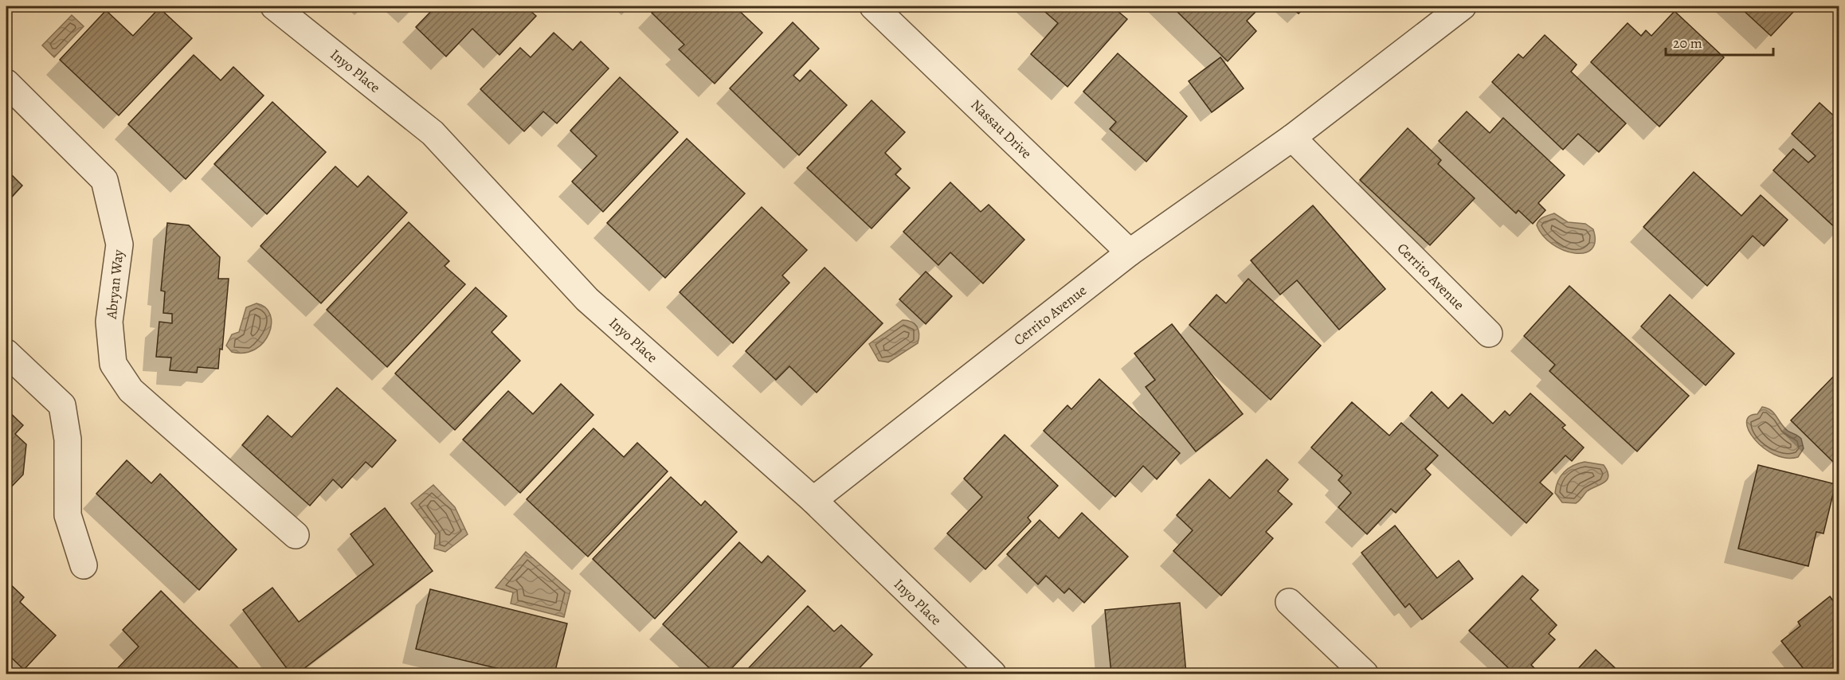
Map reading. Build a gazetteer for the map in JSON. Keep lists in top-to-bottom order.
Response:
{
  "streets": {
    "street": [
      "Inyo Place",
      "Nassau Drive",
      "Cerrito Avenue",
      "Abryan Way"
    ]
  },
  "crossings": [
    ["Inyo Place", "Cerrito Avenue"],
    ["Nassau Drive", "Cerrito Avenue"]
  ],
  "scale_bar": "20 m"
}
